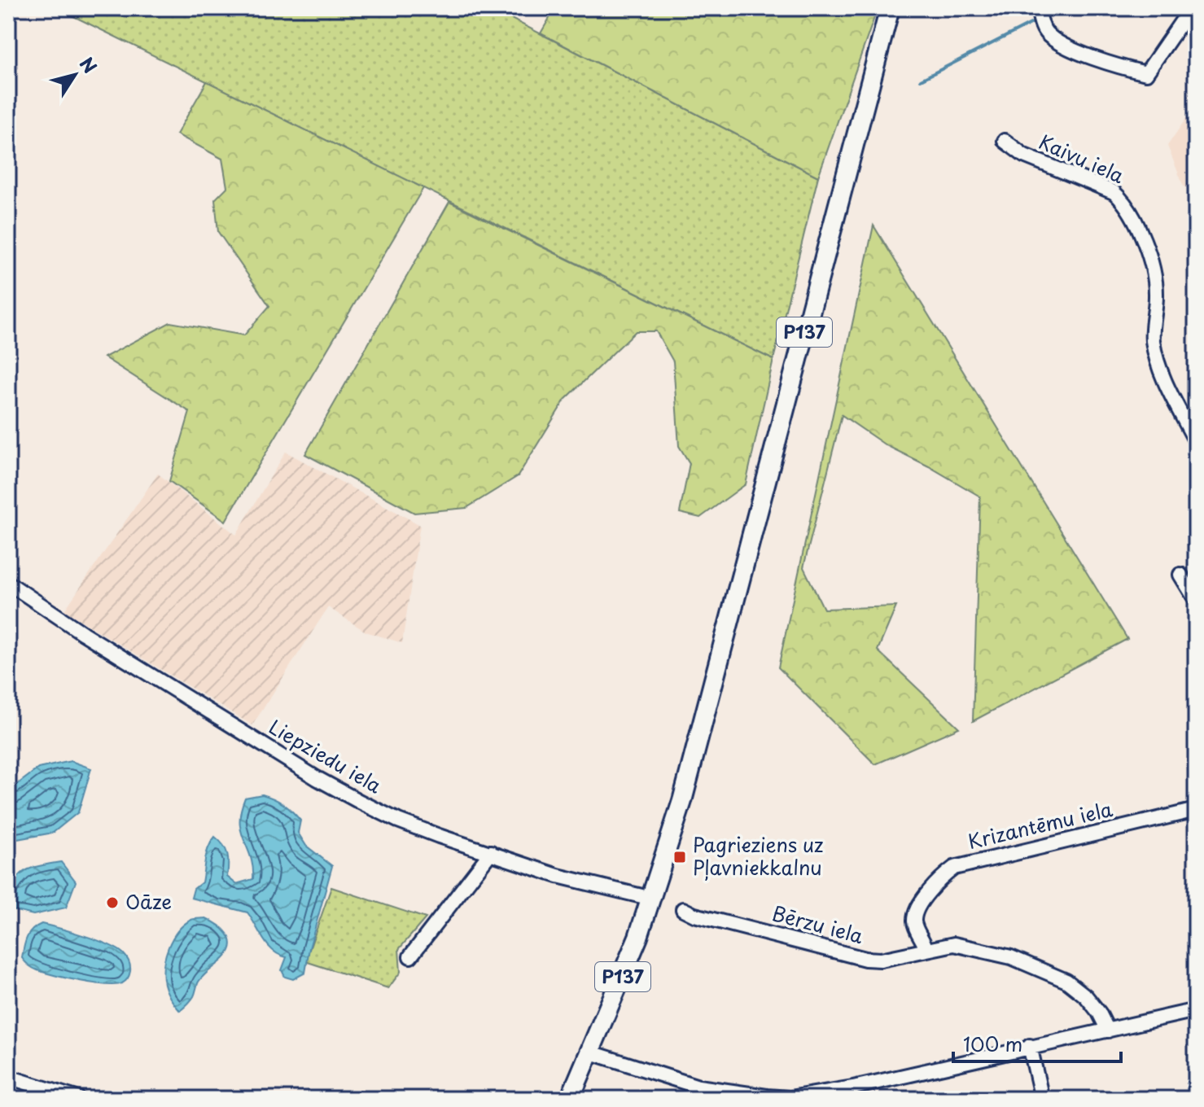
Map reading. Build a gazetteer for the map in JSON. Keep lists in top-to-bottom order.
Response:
{
  "streets": {
    "main road": ["P137"],
    "street": [
      "Kaivu iela",
      "Liepziedu iela",
      "Krizantēmu iela",
      "Bērzu iela"
    ]
  },
  "crossings": [
    ["P137", "Liepziedu iela"],
    ["Krizantēmu iela", "Bērzu iela"]
  ],
  "places": {
    "transit": ["Pagrieziens uz Pļavniekkalnu"],
    "other": ["Oāze"]
  },
  "scale_bar": "100 m",
  "north": "top right"
}
